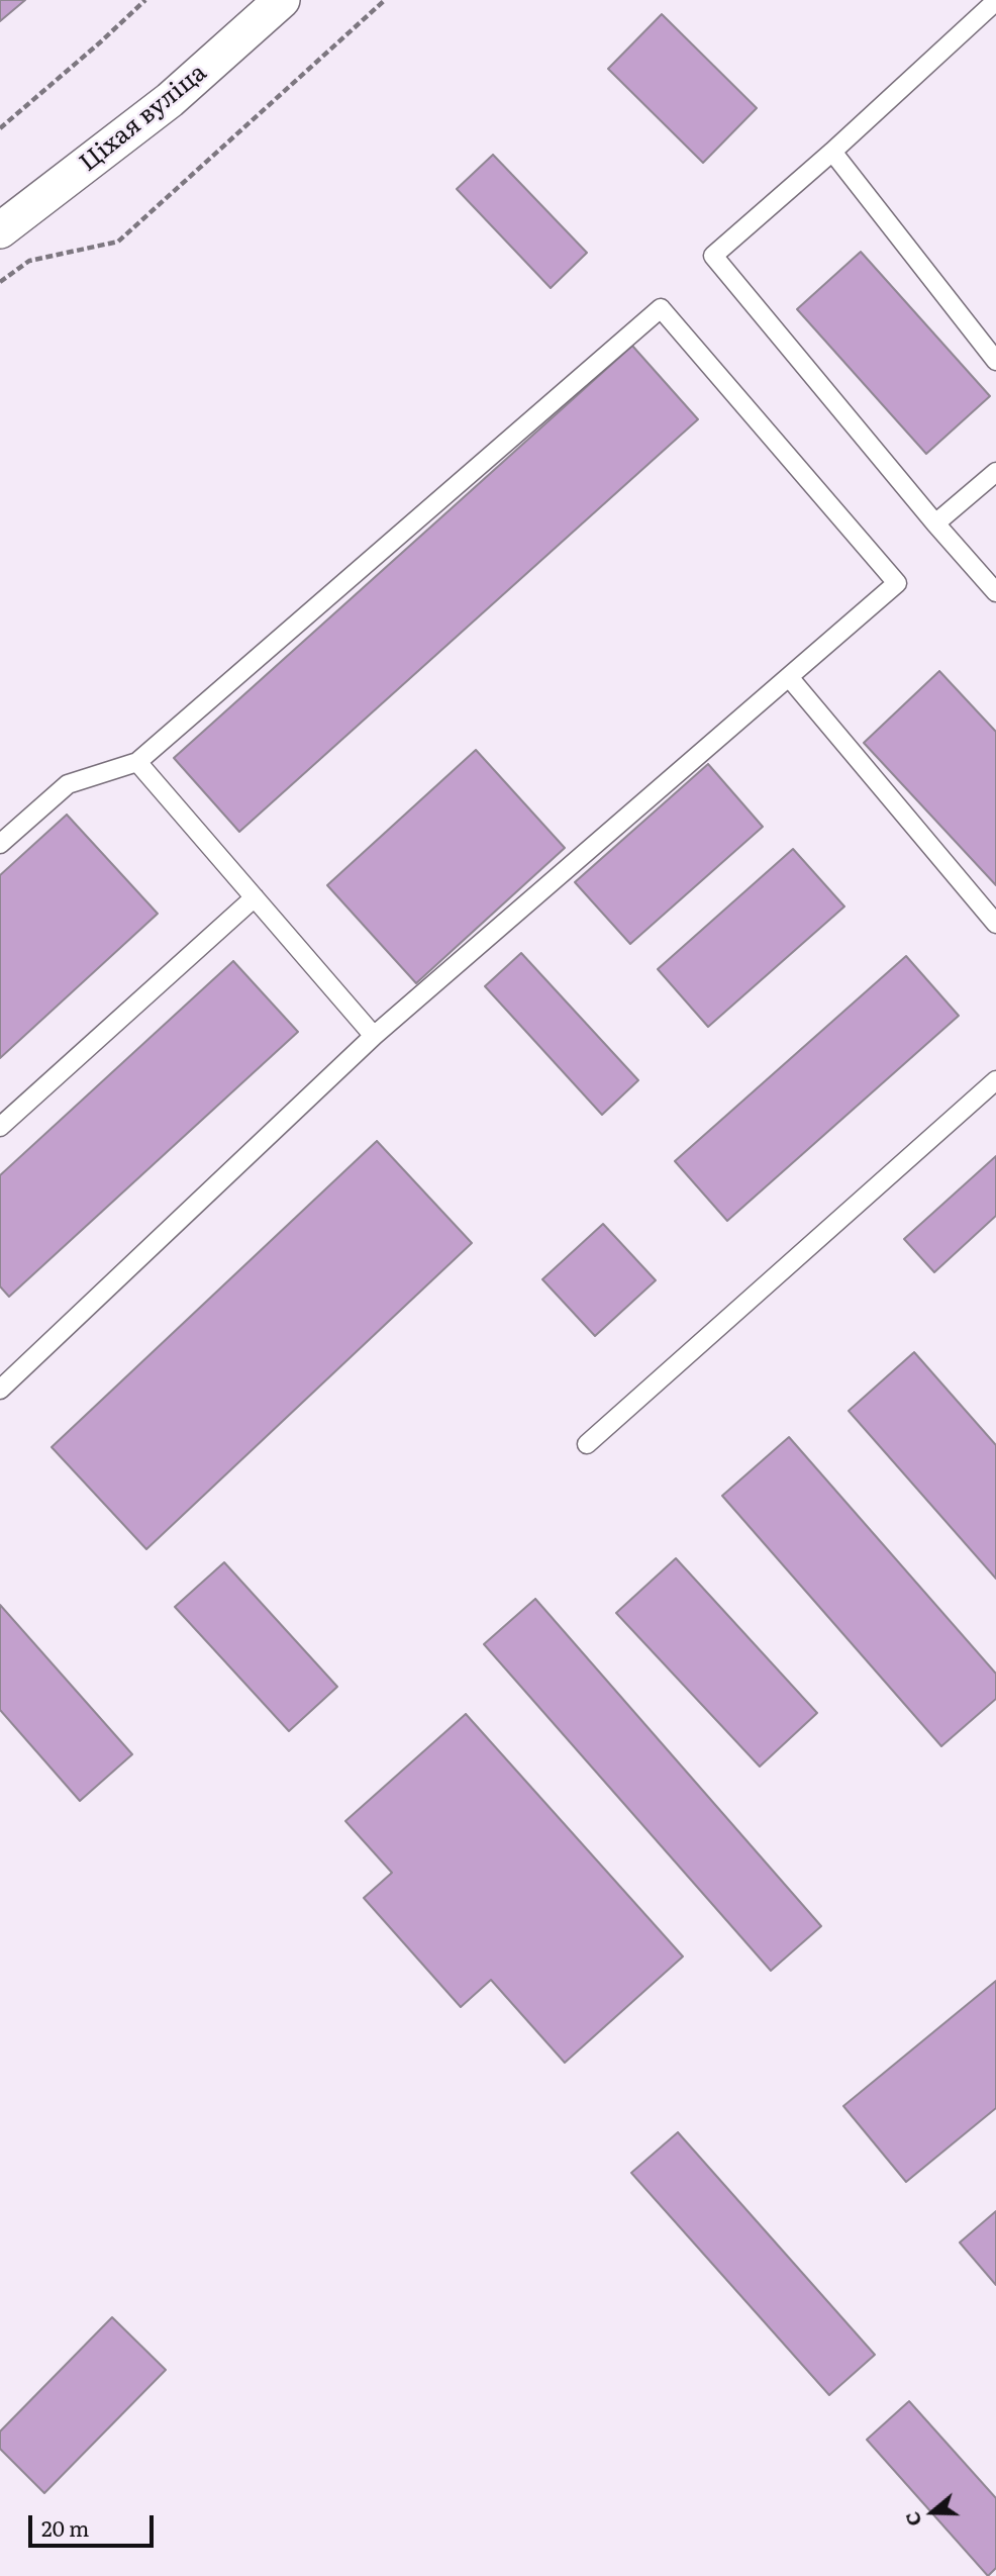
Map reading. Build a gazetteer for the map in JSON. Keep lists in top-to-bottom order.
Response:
{
  "streets": {
    "street": ["Ціхая вуліца"]
  },
  "scale_bar": "20 m",
  "north": "left"
}
